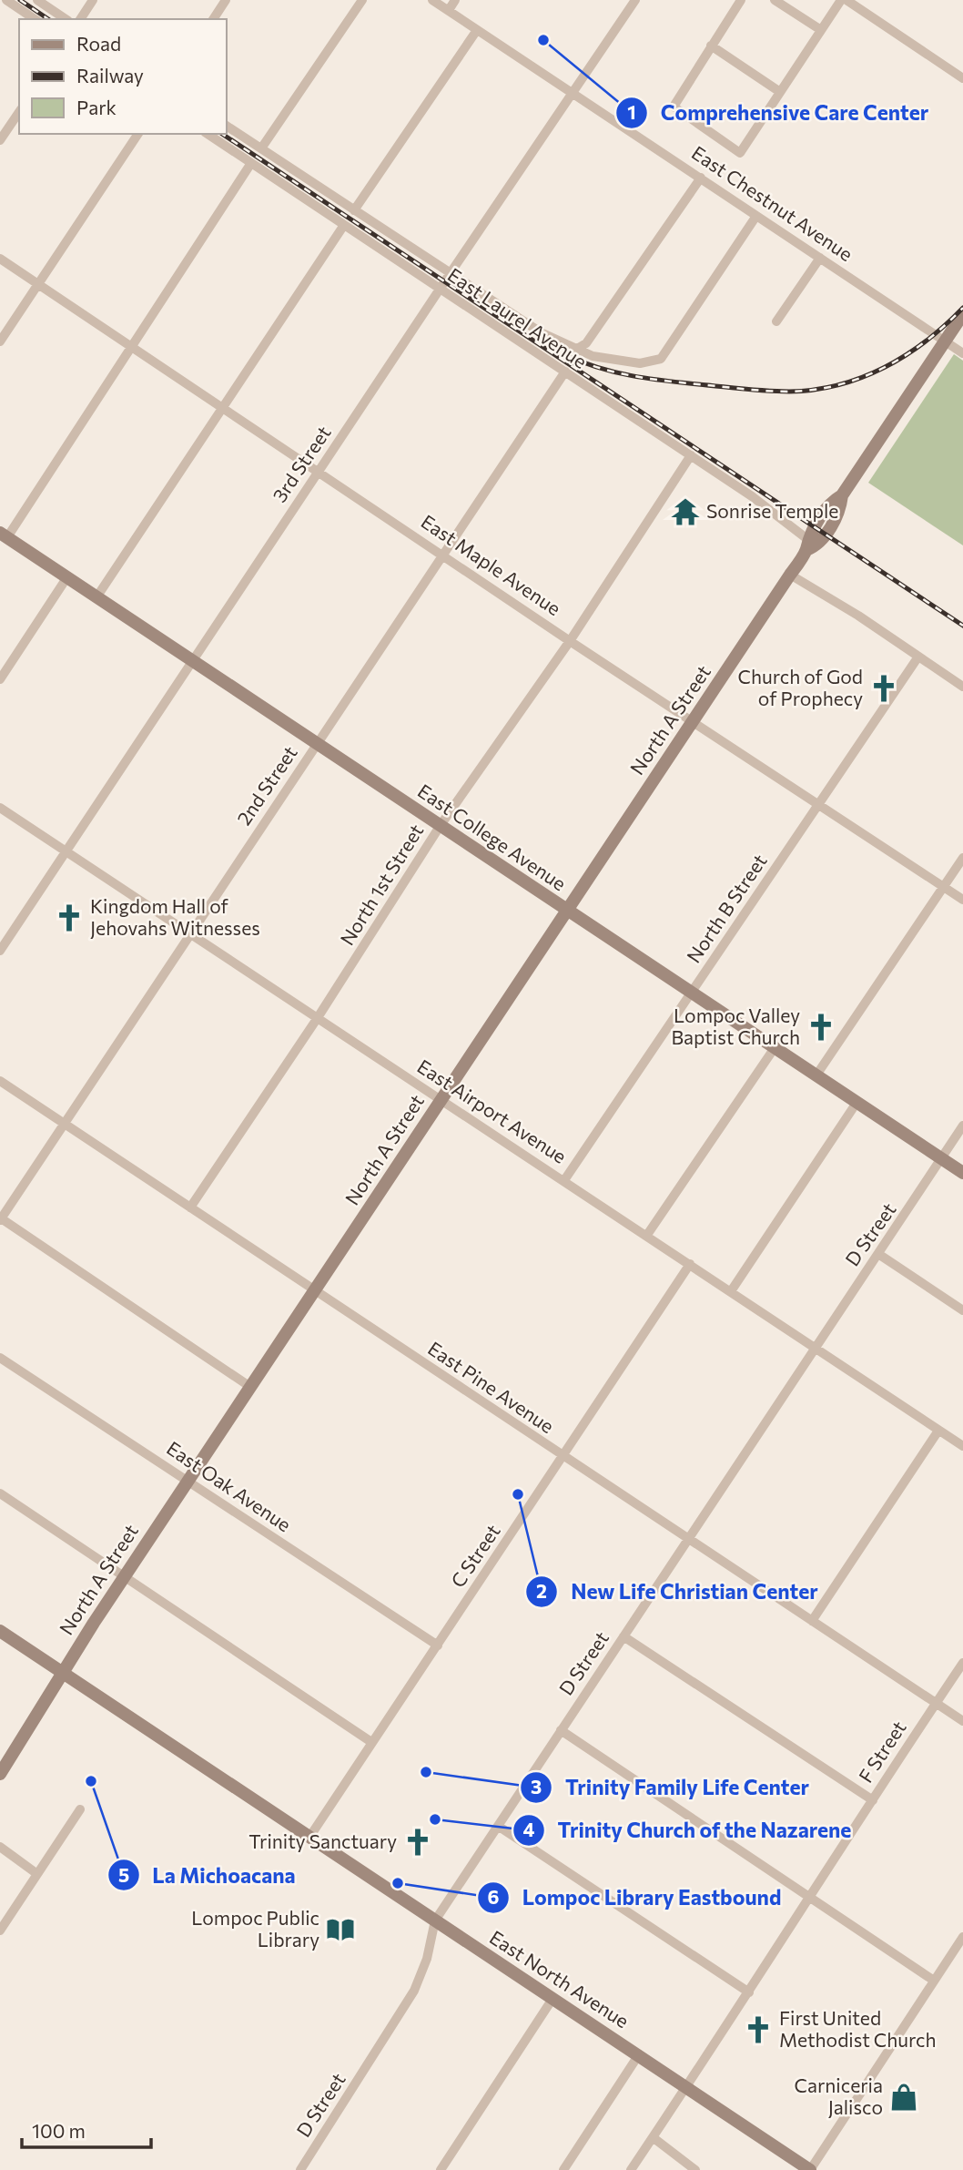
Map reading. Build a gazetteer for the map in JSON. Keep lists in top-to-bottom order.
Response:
{
  "streets": {
    "street": [
      "East Chestnut Avenue",
      "East Laurel Avenue",
      "3rd Street",
      "East Maple Avenue",
      "North A Street",
      "2nd Street",
      "East College Avenue",
      "North 1st Street",
      "North B Street",
      "East Airport Avenue",
      "D Street",
      "East Pine Avenue",
      "East Oak Avenue",
      "C Street",
      "F Street",
      "East North Avenue"
    ]
  },
  "crossings": [
    ["East Chestnut Avenue", "East Laurel Avenue"],
    ["East Chestnut Avenue", "3rd Street"],
    ["East Chestnut Avenue", "North A Street"],
    ["East Laurel Avenue", "3rd Street"],
    ["East Laurel Avenue", "North A Street"],
    ["East Laurel Avenue", "2nd Street"],
    ["East Laurel Avenue", "North 1st Street"],
    ["3rd Street", "East Maple Avenue"],
    ["3rd Street", "East College Avenue"],
    ["3rd Street", "East Airport Avenue"],
    ["East Maple Avenue", "North A Street"],
    ["East Maple Avenue", "2nd Street"],
    ["East Maple Avenue", "North 1st Street"],
    ["East Maple Avenue", "North B Street"],
    ["North A Street", "East College Avenue"],
    ["North A Street", "East Airport Avenue"],
    ["North A Street", "East Pine Avenue"],
    ["North A Street", "East Oak Avenue"],
    ["North A Street", "East North Avenue"],
    ["2nd Street", "East College Avenue"],
    ["2nd Street", "East Airport Avenue"],
    ["2nd Street", "East Pine Avenue"],
    ["East College Avenue", "North 1st Street"],
    ["East College Avenue", "North B Street"],
    ["East College Avenue", "D Street"],
    ["North 1st Street", "East Airport Avenue"],
    ["North 1st Street", "East Pine Avenue"],
    ["North B Street", "East Airport Avenue"],
    ["East Airport Avenue", "D Street"],
    ["East Airport Avenue", "C Street"],
    ["D Street", "East Pine Avenue"],
    ["D Street", "East North Avenue"],
    ["East Pine Avenue", "C Street"],
    ["East Pine Avenue", "F Street"],
    ["East Oak Avenue", "C Street"],
    ["C Street", "East North Avenue"],
    ["F Street", "East North Avenue"]
  ],
  "places": {
    "other": [
      "Comprehensive Care Center",
      "New Life Christian Center",
      "Trinity Family Life Center",
      "La Michoacana",
      "Trinity Church of the Nazarene",
      "Lompoc Library Eastbound"
    ],
    "temple": ["Sonrise Temple"],
    "church": [
      "Church of God of Prophecy",
      "Kingdom Hall of Jehovahs Witnesses",
      "Lompoc Valley Baptist Church",
      "Trinity Sanctuary",
      "First United Methodist Church"
    ],
    "library": ["Lompoc Public Library"],
    "shop": ["Carniceria Jalisco"]
  },
  "legend": ["Road", "Railway", "Park"],
  "scale_bar": "100 m"
}
